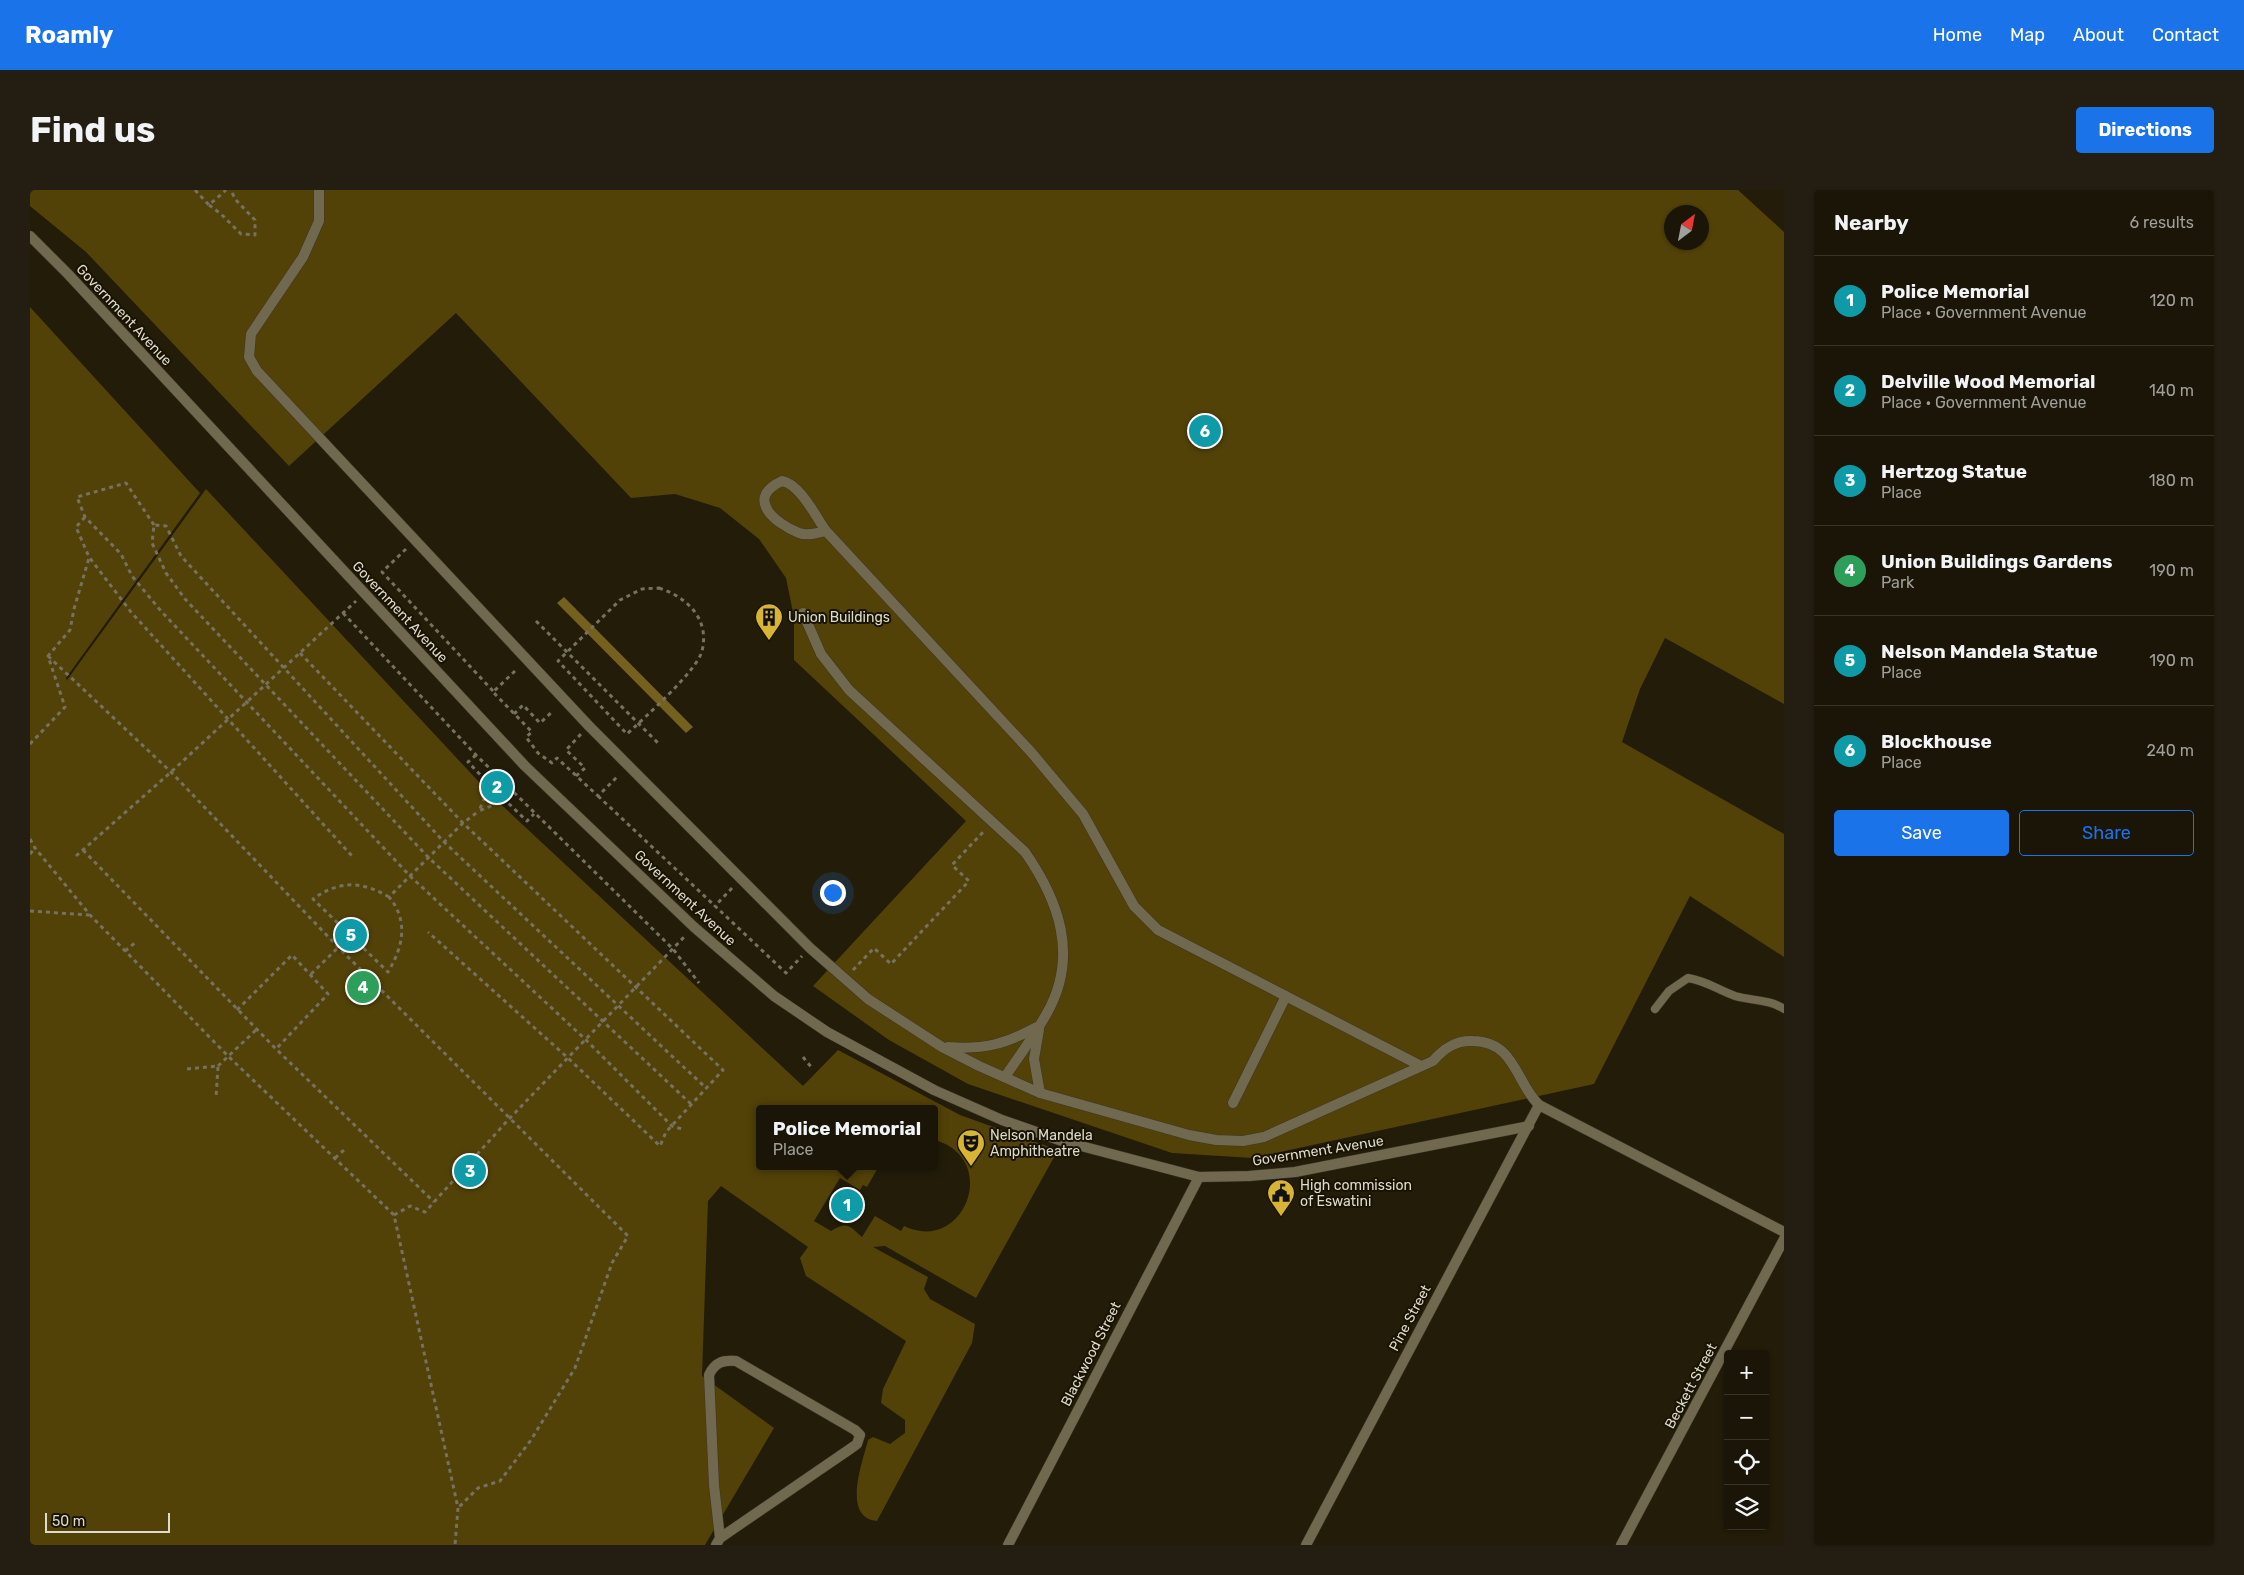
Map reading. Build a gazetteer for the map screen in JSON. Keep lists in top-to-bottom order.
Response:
{
  "streets": {
    "street": [
      "Government Avenue",
      "Pine Street",
      "Blackwood Street",
      "Beckett Street"
    ]
  },
  "crossings": [
    ["Government Avenue", "Pine Street"],
    ["Government Avenue", "Blackwood Street"]
  ],
  "places": {
    "building": ["Union Buildings"],
    "theatre": ["Nelson Mandela Amphitheatre"],
    "public building": ["High commission of Eswatini"]
  },
  "scale_bar": "50 m",
  "north": "top right",
  "page": {
    "header": "Roamly",
    "nav": [
      "Home",
      "Map",
      "About",
      "Contact"
    ],
    "buttons": [
      "Directions",
      ["Save", "Share"]
    ],
    "title": "Find us",
    "heading": ["Nearby", "6 results"],
    "list": [
      {
        "mark": "1",
        "name": "Police Memorial",
        "note": "Place · Government Avenue",
        "value": "120 m"
      },
      {
        "mark": "2",
        "name": "Delville Wood Memorial",
        "note": "Place · Government Avenue",
        "value": "140 m"
      },
      {
        "mark": "3",
        "name": "Hertzog Statue",
        "note": "Place",
        "value": "180 m"
      },
      {
        "mark": "4",
        "name": "Union Buildings Gardens",
        "note": "Park",
        "value": "190 m"
      },
      {
        "mark": "5",
        "name": "Nelson Mandela Statue",
        "note": "Place",
        "value": "190 m"
      },
      {
        "mark": "6",
        "name": "Blockhouse",
        "note": "Place",
        "value": "240 m"
      }
    ],
    "pins": [
      "6",
      "2",
      "5",
      "4",
      "3",
      "1"
    ],
    "popup": ["Police Memorial", "Place"],
    "map_buttons": ["+", "−"],
    "scale": "50 m"
  }
}
